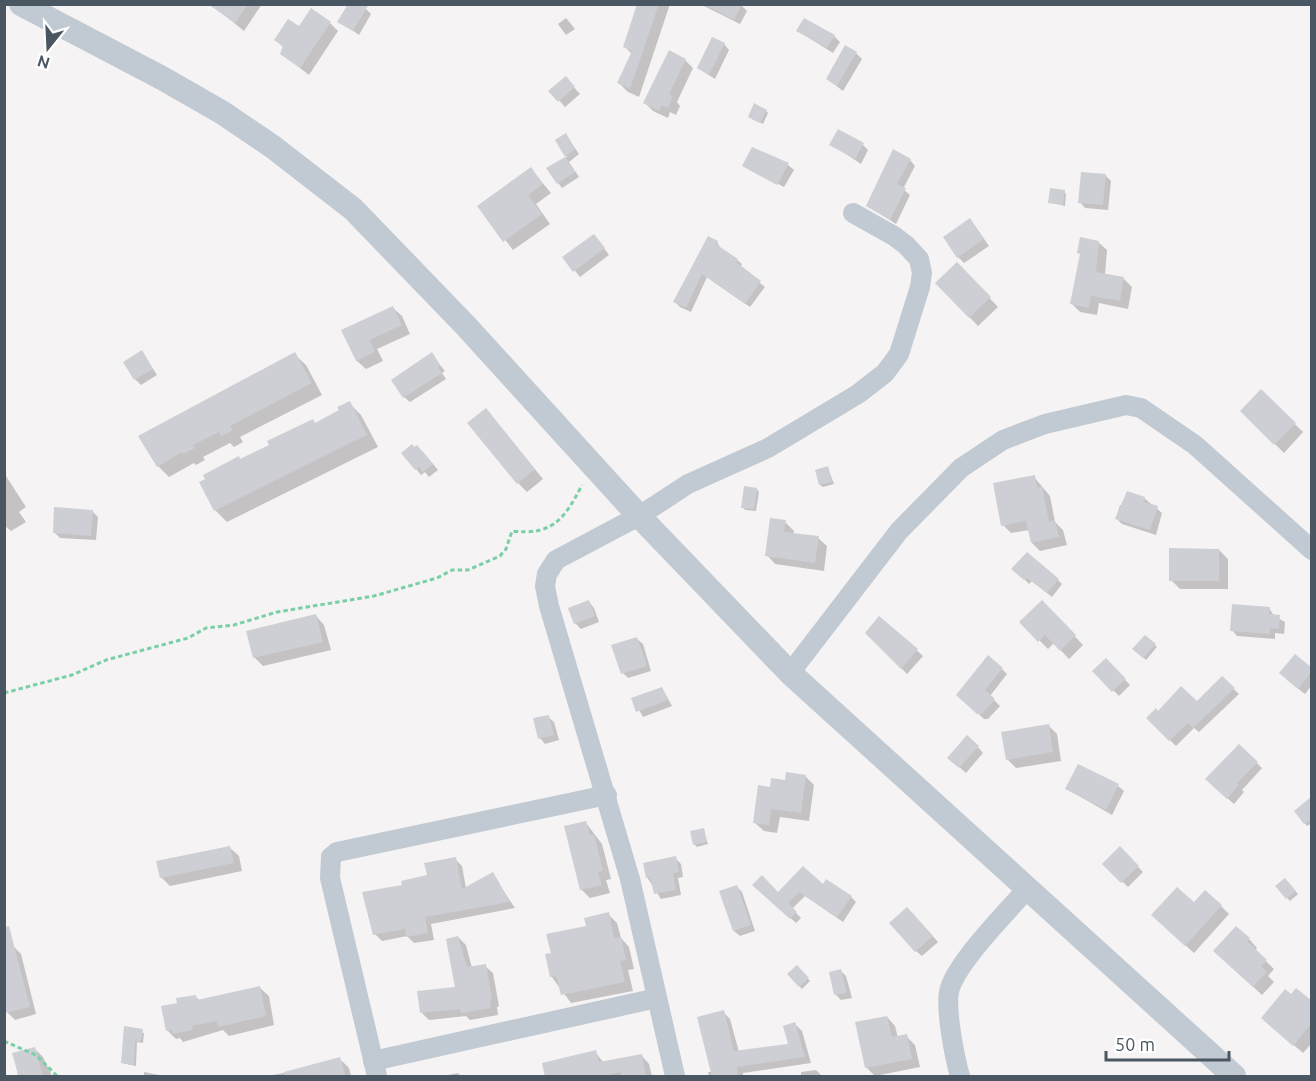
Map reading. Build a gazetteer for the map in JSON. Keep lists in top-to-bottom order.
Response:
{
  "scale_bar": "50 m",
  "north": "bottom"
}
